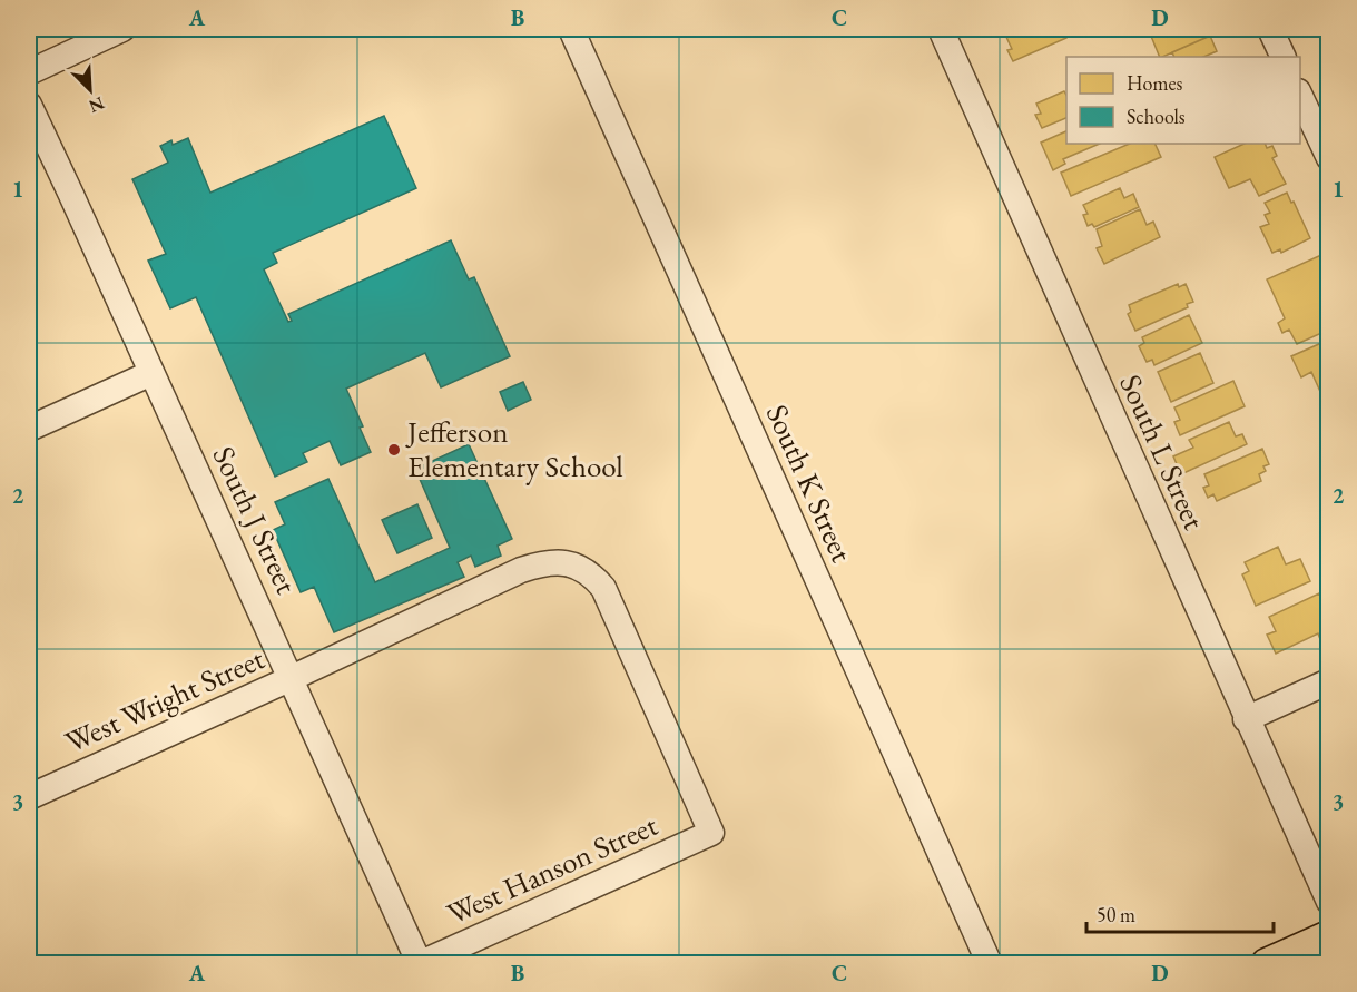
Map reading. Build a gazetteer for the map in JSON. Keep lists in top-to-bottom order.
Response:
{
  "streets": {
    "street": [
      "South L Street",
      "South K Street",
      "South J Street",
      "West Wright Street",
      "West Hanson Street"
    ]
  },
  "crossings": [
    ["South J Street", "West Wright Street"],
    ["South J Street", "West Hanson Street"],
    ["West Wright Street", "West Hanson Street"]
  ],
  "places": ["Jefferson Elementary School"],
  "legend": ["Homes", "Schools"],
  "scale_bar": "50 m",
  "north": "bottom right",
  "grid": {
    "columns": [
      "A",
      "B",
      "C",
      "D"
    ],
    "rows": ["1", "2", "3"]
  }
}
